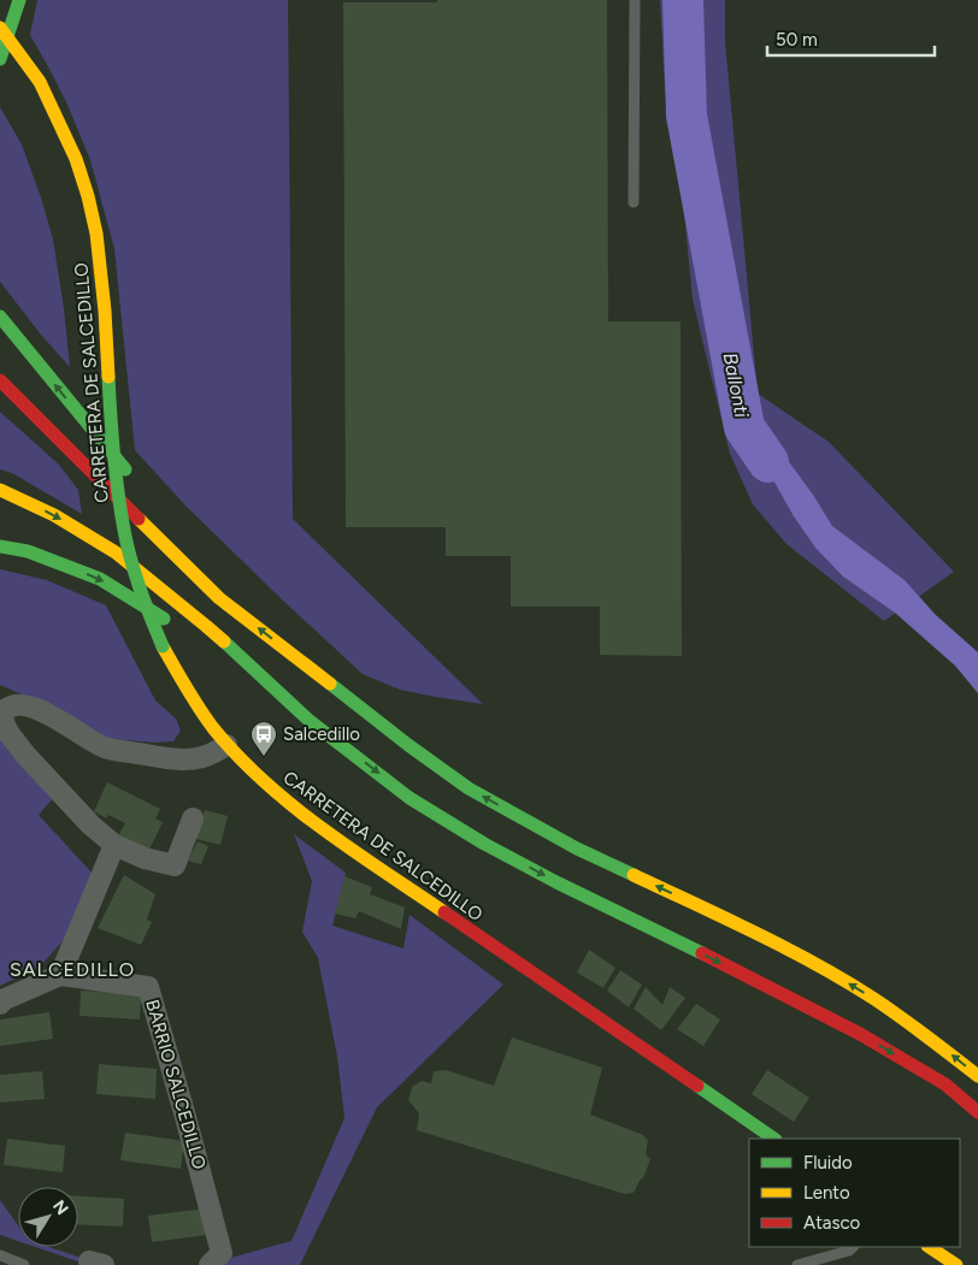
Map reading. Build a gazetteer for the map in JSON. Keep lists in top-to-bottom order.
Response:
{
  "streets": {
    "main road": ["CARRETERA DE SALCEDILLO"],
    "street": ["BARRIO SALCEDILLO"]
  },
  "districts": ["SALCEDILLO"],
  "water": ["Ballonti"],
  "places": {
    "bus stop": ["Salcedillo"]
  },
  "legend": ["Fluido", "Lento", "Atasco"],
  "scale_bar": "50 m",
  "north": "top right"
}
